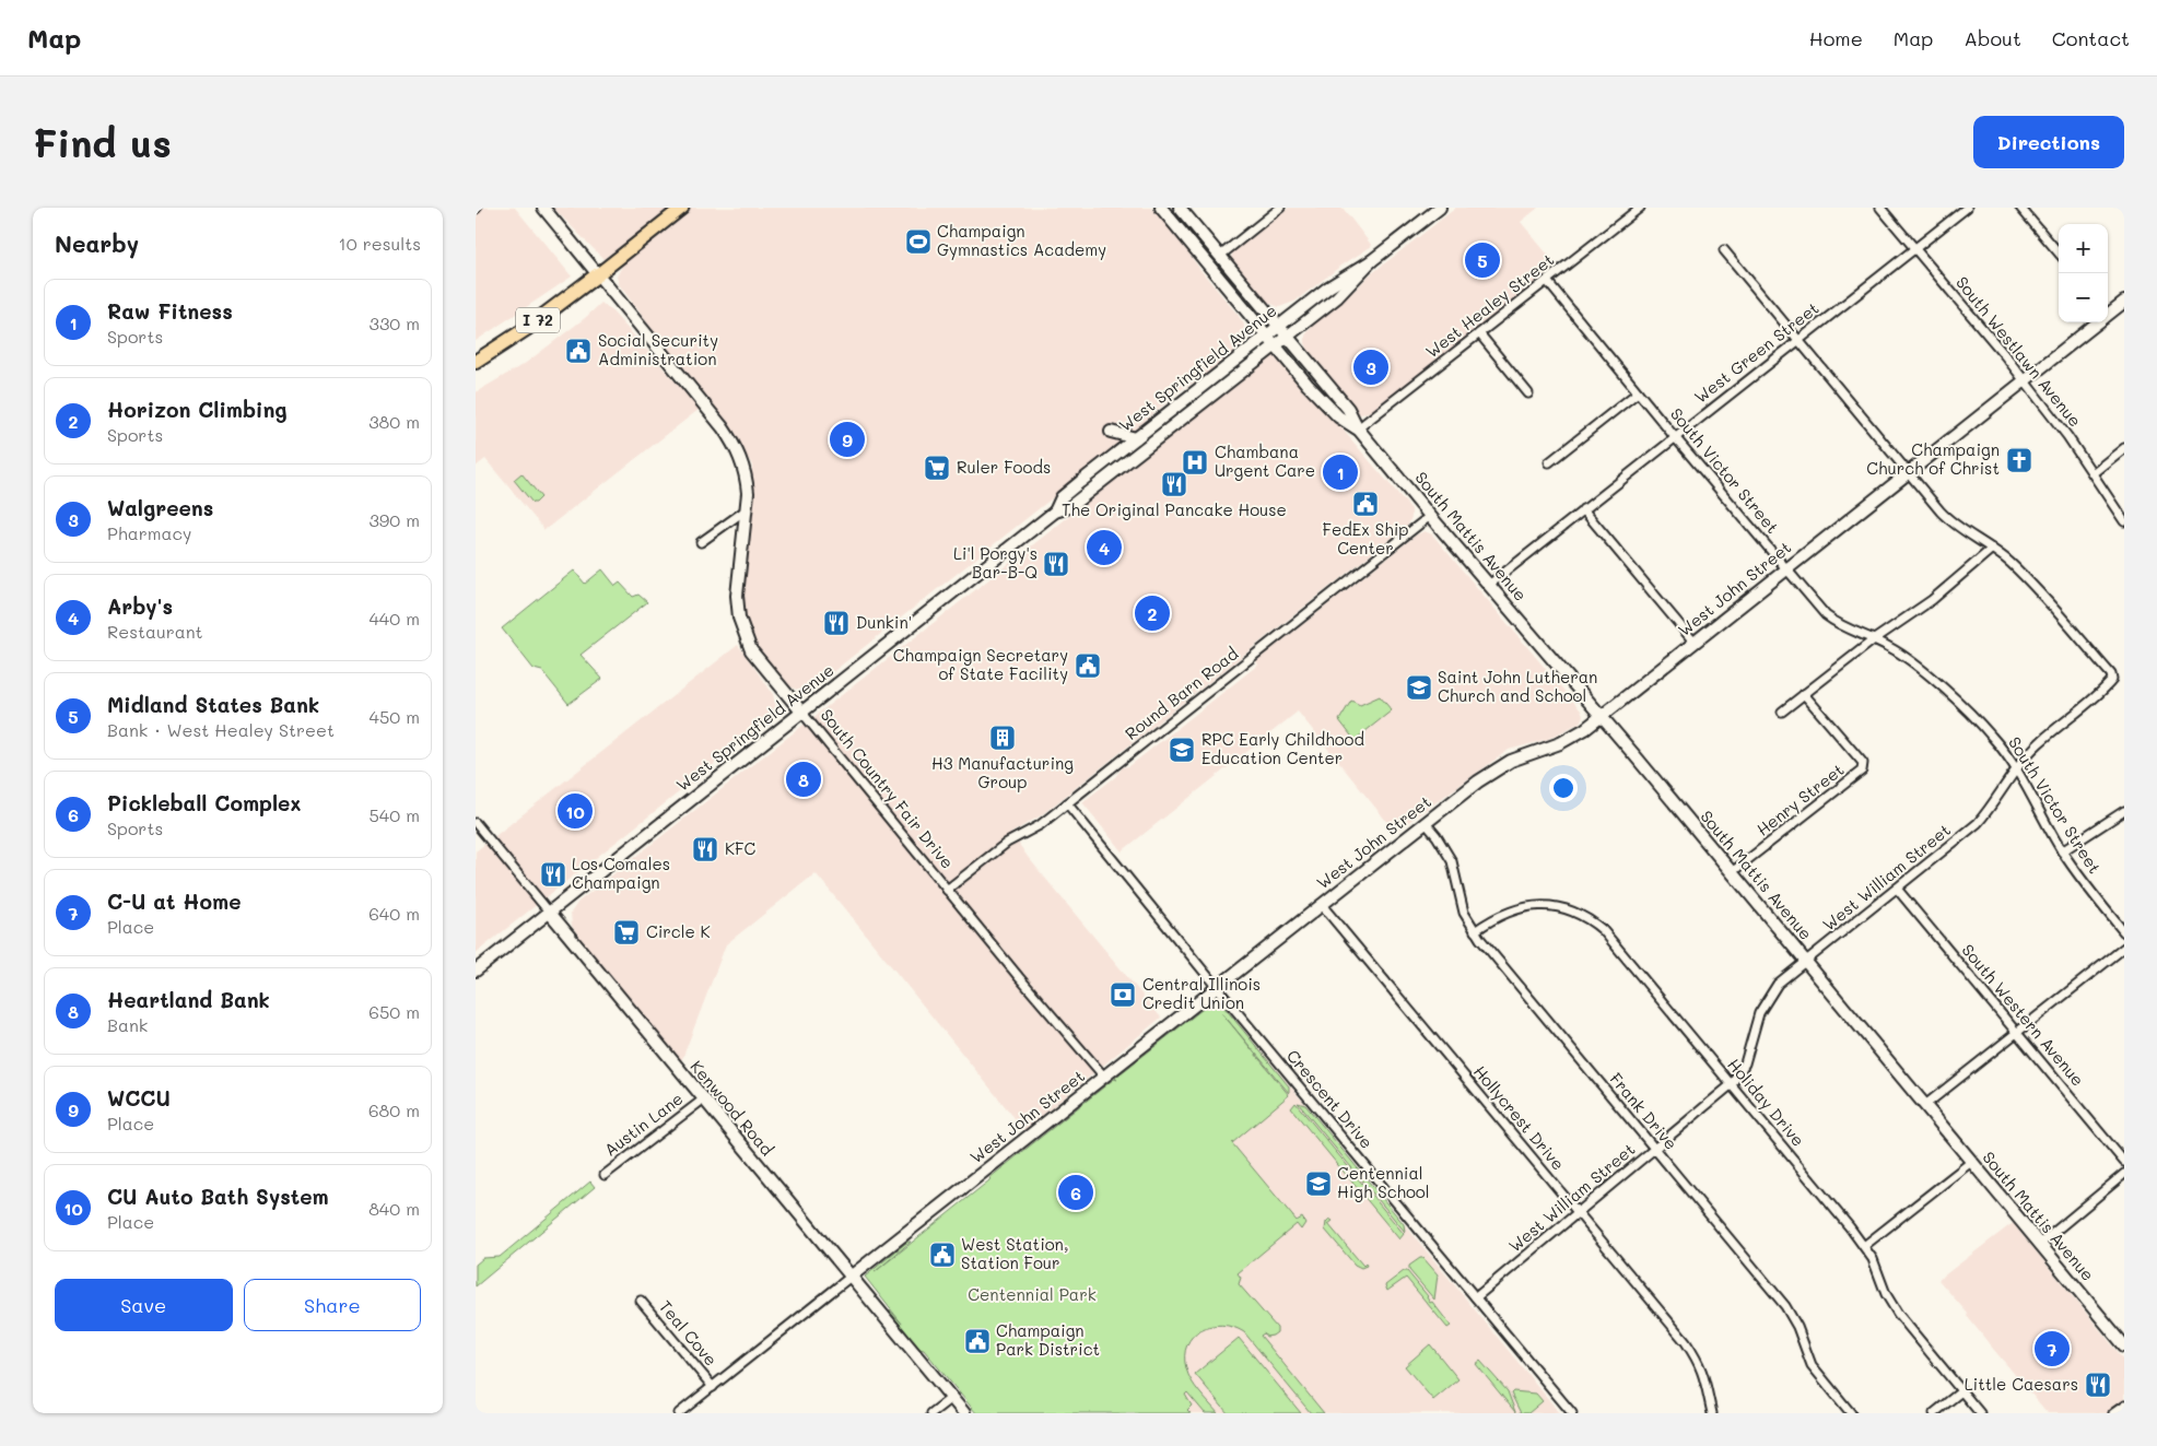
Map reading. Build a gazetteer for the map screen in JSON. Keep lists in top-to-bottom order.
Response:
{
  "streets": {
    "highway": ["I 72"],
    "main road": [
      "West Springfield Avenue",
      "South Mattis Avenue",
      "West John Street",
      "South Country Fair Drive",
      "Kenwood Road"
    ],
    "street": [
      "West Healey Street",
      "South Westlawn Avenue",
      "West Green Street",
      "South Victor Street",
      "Round Barn Road",
      "Henry Street",
      "West William Street",
      "South Western Avenue",
      "Crescent Drive",
      "Holiday Drive",
      "Frank Drive",
      "Hollycrest Drive",
      "Austin Lane",
      "Teal Cove"
    ]
  },
  "crossings": [
    ["West Healey Street", "South Victor Street"],
    ["West Healey Street", "South Mattis Avenue"],
    ["I 72", "South Country Fair Drive"],
    ["South Westlawn Avenue", "West Green Street"],
    ["South Westlawn Avenue", "West John Street"],
    ["West Green Street", "South Victor Street"],
    ["West Green Street", "South Mattis Avenue"],
    ["West Springfield Avenue", "South Mattis Avenue"],
    ["West Springfield Avenue", "South Country Fair Drive"],
    ["West Springfield Avenue", "Kenwood Road"],
    ["South Victor Street", "West John Street"],
    ["South Victor Street", "West William Street"],
    ["South Mattis Avenue", "West John Street"],
    ["South Mattis Avenue", "Round Barn Road"],
    ["South Mattis Avenue", "Henry Street"],
    ["South Mattis Avenue", "West William Street"],
    ["West John Street", "South Country Fair Drive"],
    ["West John Street", "Crescent Drive"],
    ["West John Street", "Kenwood Road"],
    ["West John Street", "Frank Drive"],
    ["West John Street", "Hollycrest Drive"],
    ["West John Street", "Teal Cove"],
    ["Round Barn Road", "South Country Fair Drive"],
    ["Round Barn Road", "Crescent Drive"],
    ["West William Street", "South Western Avenue"],
    ["West William Street", "Crescent Drive"],
    ["West William Street", "Holiday Drive"],
    ["West William Street", "Frank Drive"],
    ["West William Street", "Hollycrest Drive"],
    ["Holiday Drive", "Frank Drive"],
    ["Kenwood Road", "Austin Lane"]
  ],
  "parks": ["Centennial Park"],
  "places": {
    "sports": ["Champaign Gymnastics Academy"],
    "public building": [
      "Social Security Administration",
      "FedEx Ship Center",
      "Champaign Secretary of State Facility",
      "West Station, Station Four",
      "Champaign Park District"
    ],
    "church": ["Champaign Church of Christ"],
    "hospital": ["Chambana Urgent Care"],
    "supermarket": ["Ruler Foods", "Circle K"],
    "restaurant": [
      "The Original Pancake House",
      "Li'l Porgy's Bar-B-Q",
      "Dunkin'",
      "KFC",
      "Los Comales Champaign",
      "Little Caesars"
    ],
    "school or university": ["Saint John Lutheran Church and School", "RPC Early Childhood Education Center", "Centennial High School"],
    "building": ["H3 Manufacturing Group"],
    "bank": ["Central Illinois Credit Union"]
  },
  "page": {
    "header": "Map",
    "nav": [
      "Home",
      "Map",
      "About",
      "Contact"
    ],
    "buttons": [
      "Directions",
      ["Save", "Share"]
    ],
    "title": "Find us",
    "heading": ["Nearby", "10 results"],
    "map_buttons": ["+", "−"],
    "pins": [
      "5",
      "3",
      "9",
      "1",
      "4",
      "2",
      "8",
      "10",
      "6",
      "7"
    ],
    "list": [
      {
        "mark": "1",
        "name": "Raw Fitness",
        "note": "Sports",
        "value": "330 m"
      },
      {
        "mark": "2",
        "name": "Horizon Climbing",
        "note": "Sports",
        "value": "380 m"
      },
      {
        "mark": "3",
        "name": "Walgreens",
        "note": "Pharmacy",
        "value": "390 m"
      },
      {
        "mark": "4",
        "name": "Arby's",
        "note": "Restaurant",
        "value": "440 m"
      },
      {
        "mark": "5",
        "name": "Midland States Bank",
        "note": "Bank · West Healey Street",
        "value": "450 m"
      },
      {
        "mark": "6",
        "name": "Pickleball Complex",
        "note": "Sports",
        "value": "540 m"
      },
      {
        "mark": "7",
        "name": "C-U at Home",
        "note": "Place",
        "value": "640 m"
      },
      {
        "mark": "8",
        "name": "Heartland Bank",
        "note": "Bank",
        "value": "650 m"
      },
      {
        "mark": "9",
        "name": "WCCU",
        "note": "Place",
        "value": "680 m"
      },
      {
        "mark": "10",
        "name": "CU Auto Bath System",
        "note": "Place",
        "value": "840 m"
      }
    ]
  }
}
